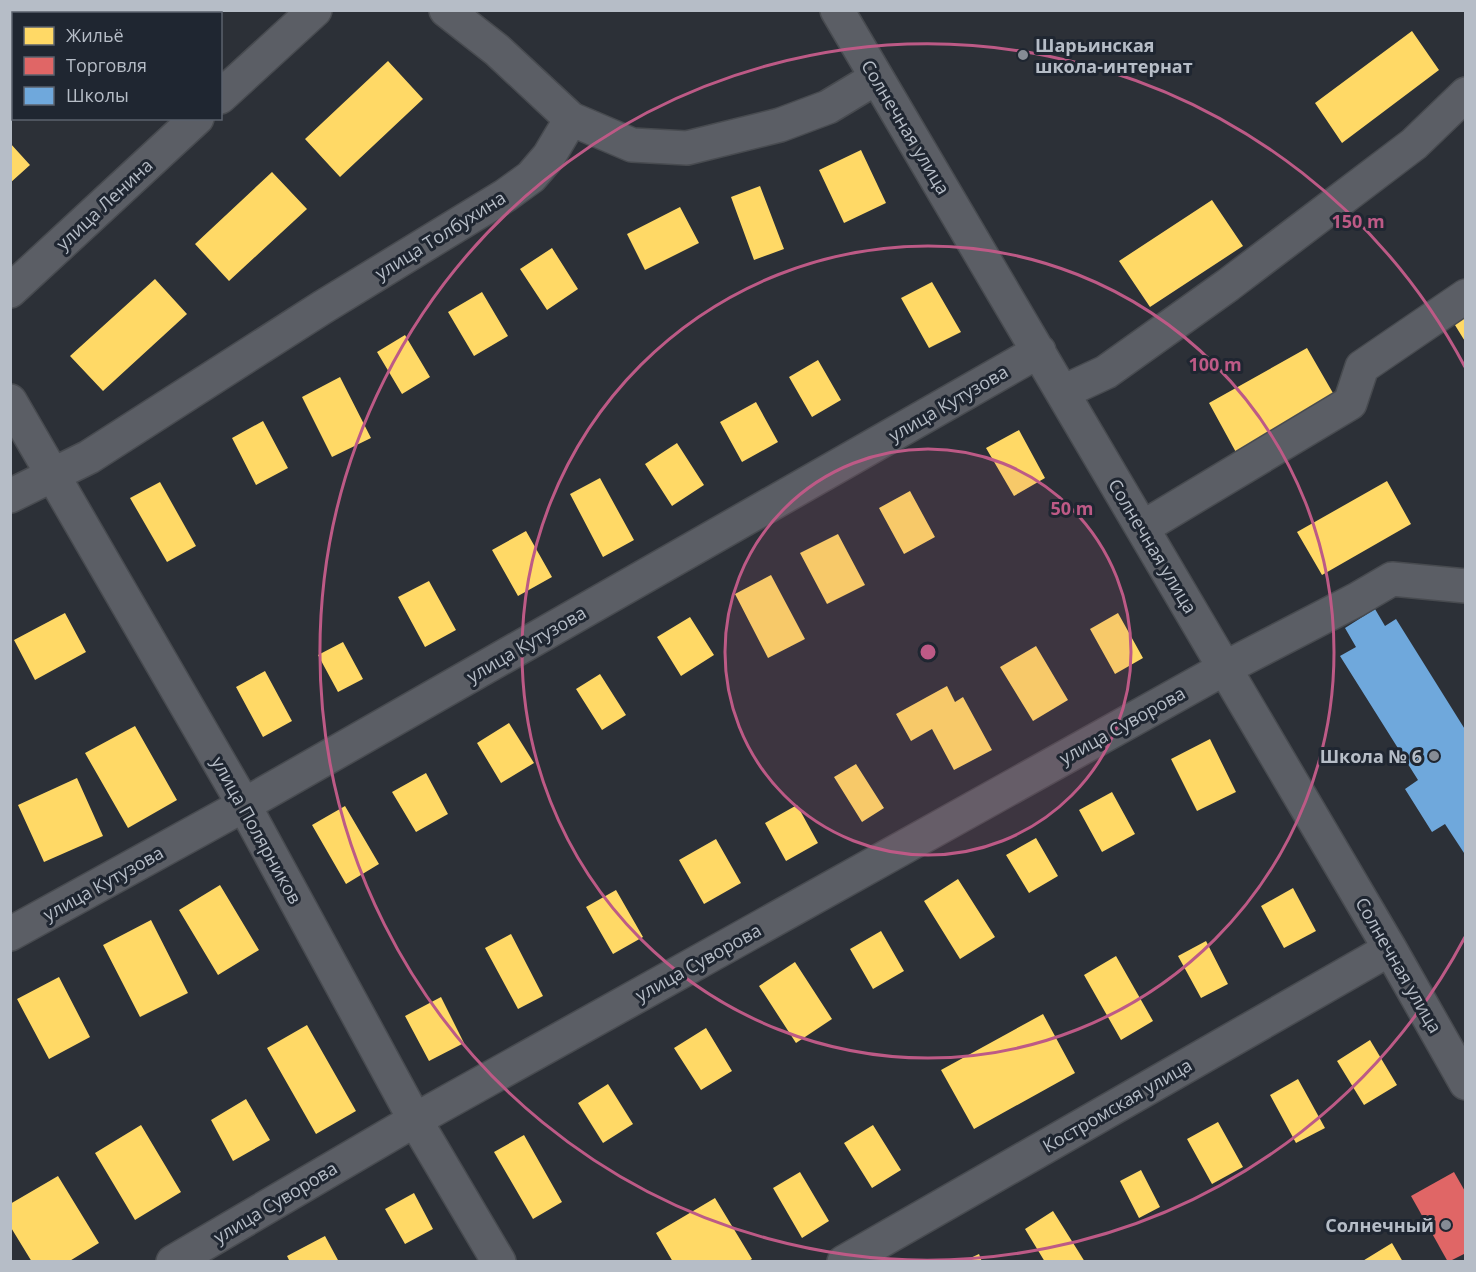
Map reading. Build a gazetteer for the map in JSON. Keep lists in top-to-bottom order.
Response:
{
  "streets": {
    "street": [
      "Солнечная улица",
      "улица Ленина",
      "улица Толбухина",
      "улица Кутузова",
      "улица Суворова",
      "улица Полярников",
      "Костромская улица"
    ]
  },
  "crossings": [
    ["Солнечная улица", "улица Кутузова"],
    ["Солнечная улица", "улица Суворова"],
    ["Солнечная улица", "Костромская улица"],
    ["улица Толбухина", "улица Полярников"],
    ["улица Кутузова", "улица Полярников"],
    ["улица Суворова", "улица Полярников"]
  ],
  "places": ["Шарьинская школа-интернат", "Школа № 6", "Солнечный"],
  "legend": ["Жильё", "Торговля", "Школы"],
  "rings": ["150 m", "100 m", "50 m"]
}
